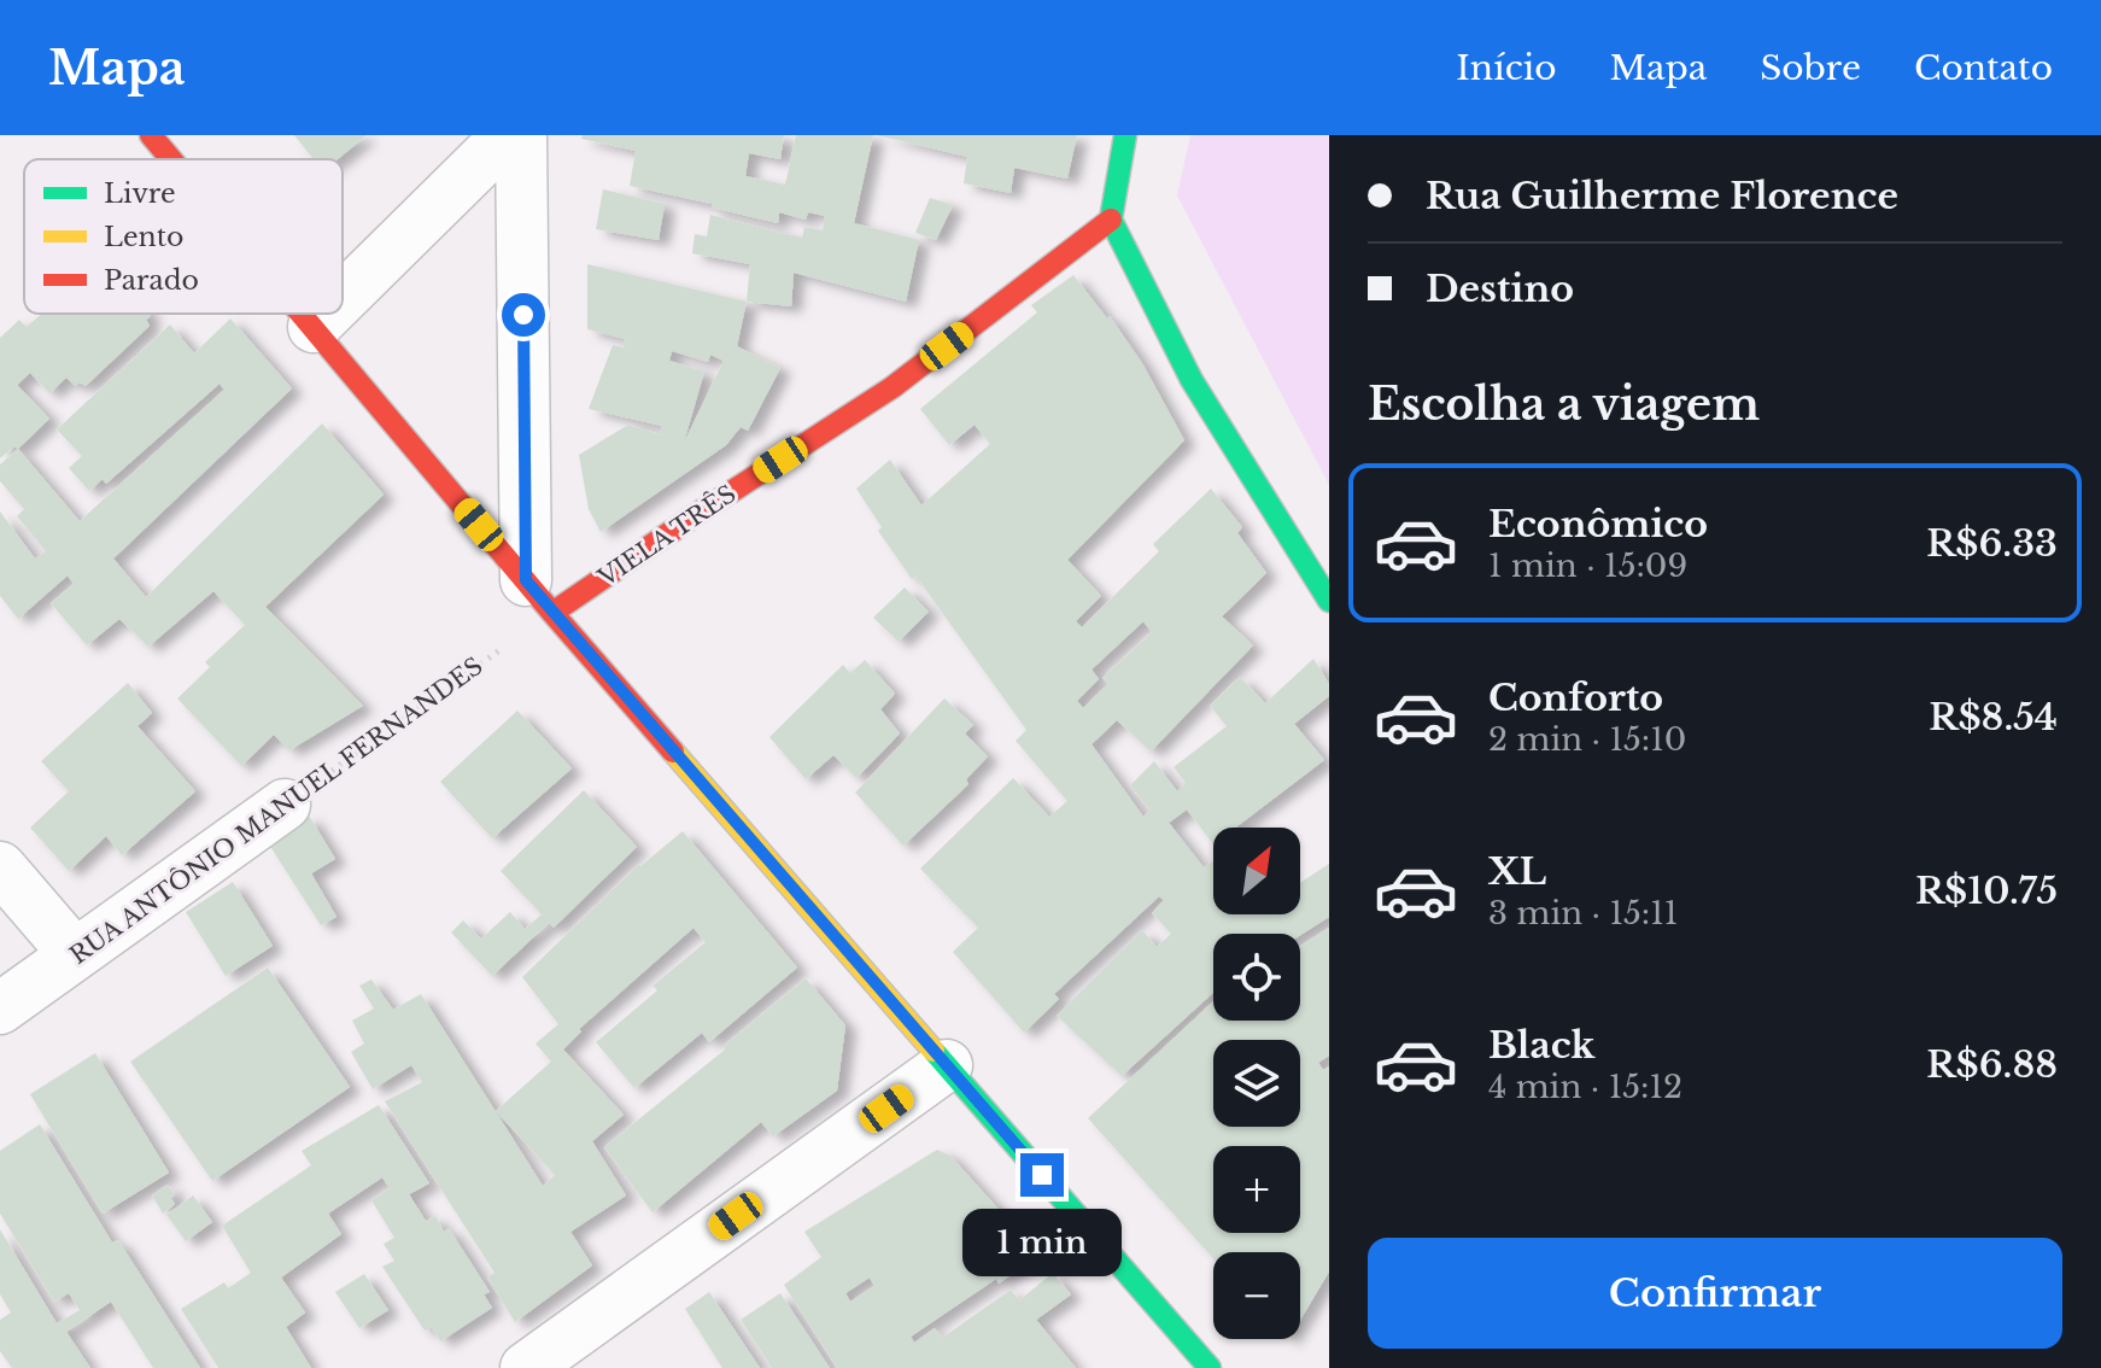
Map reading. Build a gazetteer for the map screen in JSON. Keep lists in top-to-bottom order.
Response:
{
  "streets": {
    "main road": ["VIELA TRÊS"],
    "street": ["RUA ANTÔNIO MANUEL FERNANDES"]
  },
  "crossings": [
    ["VIELA TRÊS", "RUA ANTÔNIO MANUEL FERNANDES"]
  ],
  "legend": ["Livre", "Lento", "Parado"],
  "north": "top right",
  "page": {
    "header": "Mapa",
    "nav": [
      "Início",
      "Mapa",
      "Sobre",
      "Contato"
    ],
    "banner": ["Rua Guilherme Florence", "Destino"],
    "heading": "Escolha a viagem",
    "list": [
      {
        "name": "Econômico",
        "note": "1 min · 15:09",
        "value": "R$6.33"
      },
      {
        "name": "Conforto",
        "note": "2 min · 15:10",
        "value": "R$8.54"
      },
      {
        "name": "XL",
        "note": "3 min · 15:11",
        "value": "R$10.75"
      },
      {
        "name": "Black",
        "note": "4 min · 15:12",
        "value": "R$6.88"
      }
    ],
    "map_buttons": ["+", "−"],
    "bubble": "1 min",
    "buttons": "Confirmar"
  }
}
